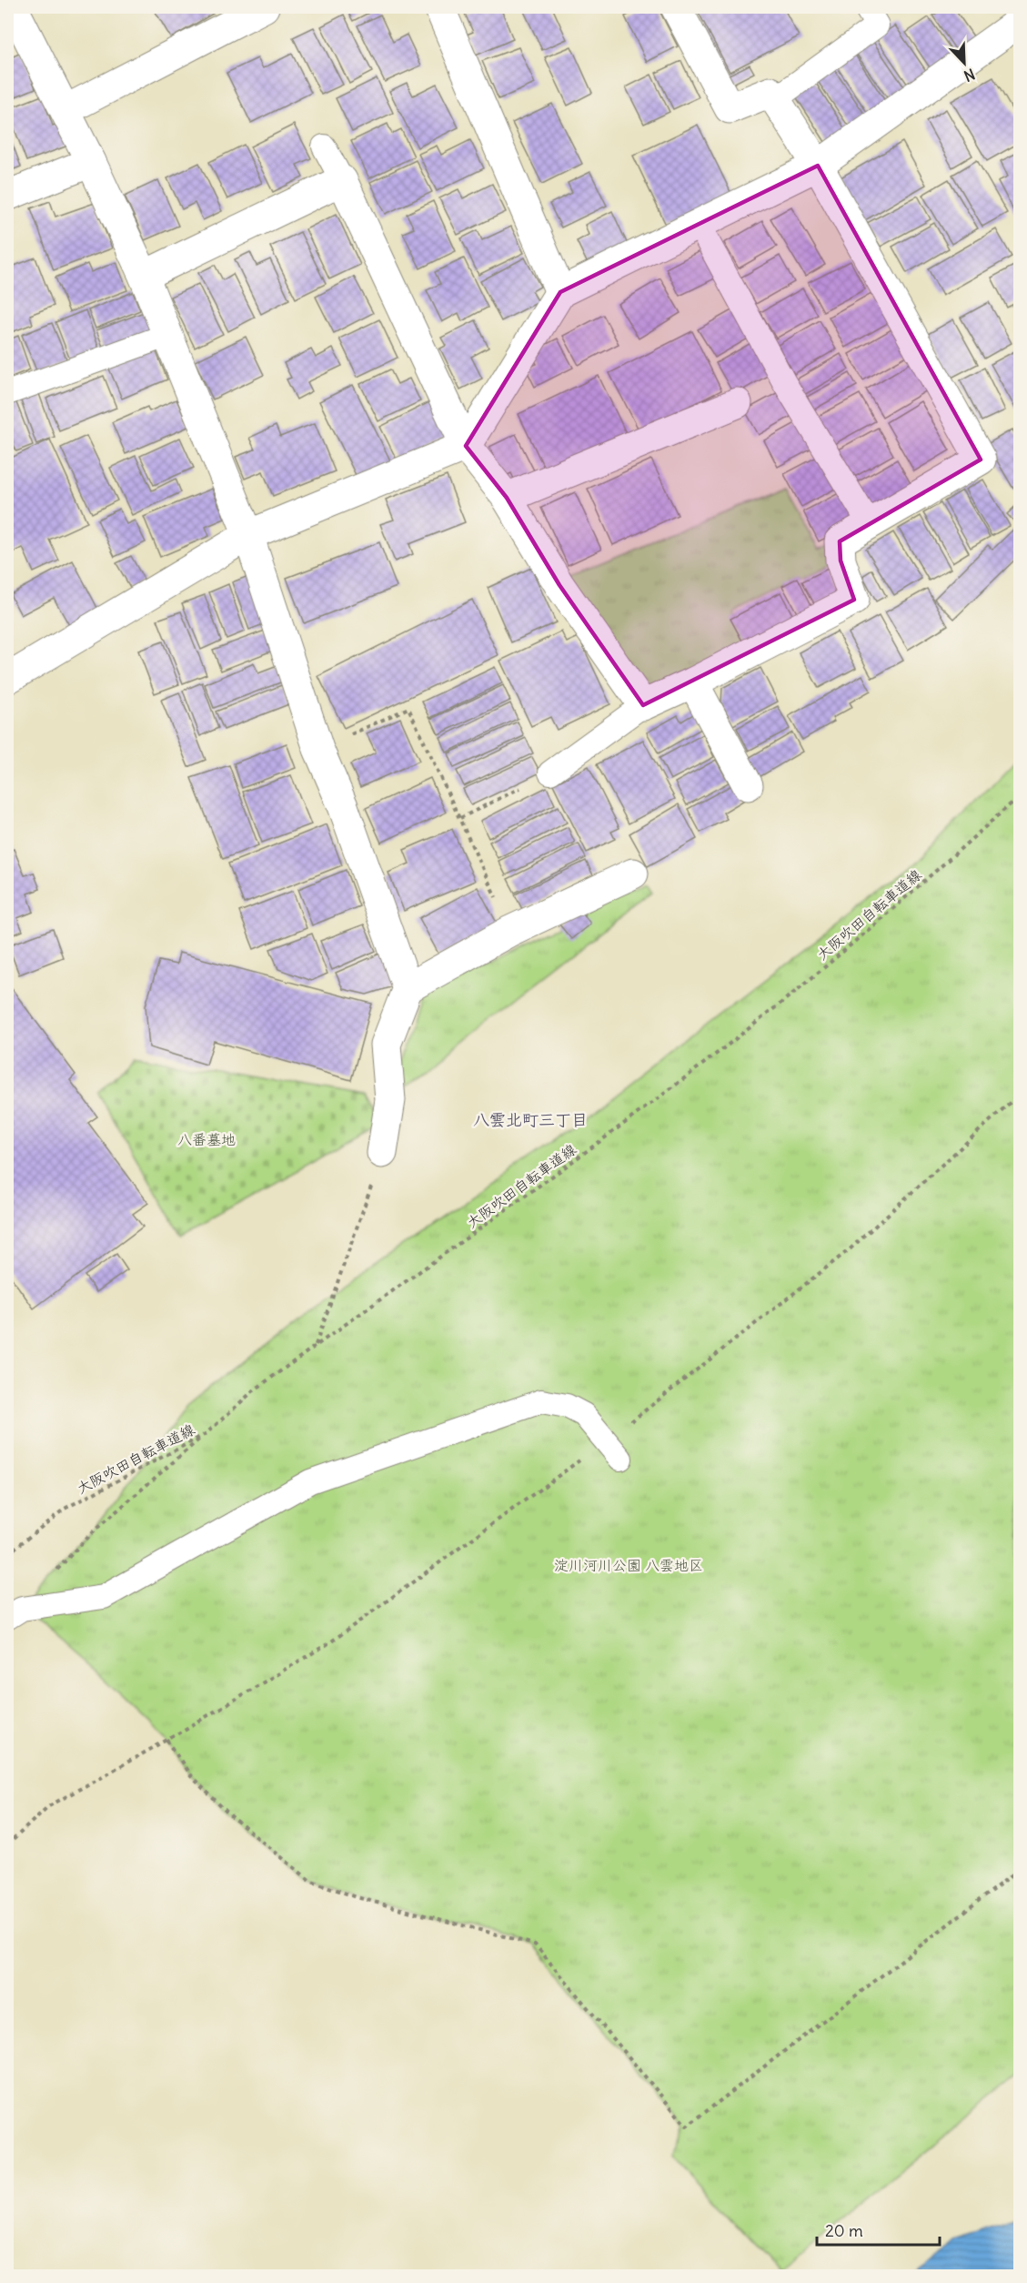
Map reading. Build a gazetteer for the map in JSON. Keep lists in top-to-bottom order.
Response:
{
  "streets": {
    "path": ["大阪吹田自転車道線"]
  },
  "districts": ["八雲北町三丁目"],
  "parks": ["八番墓地", "淀川河川公園 八雲地区"],
  "scale_bar": "20 m",
  "north": "bottom right"
}
